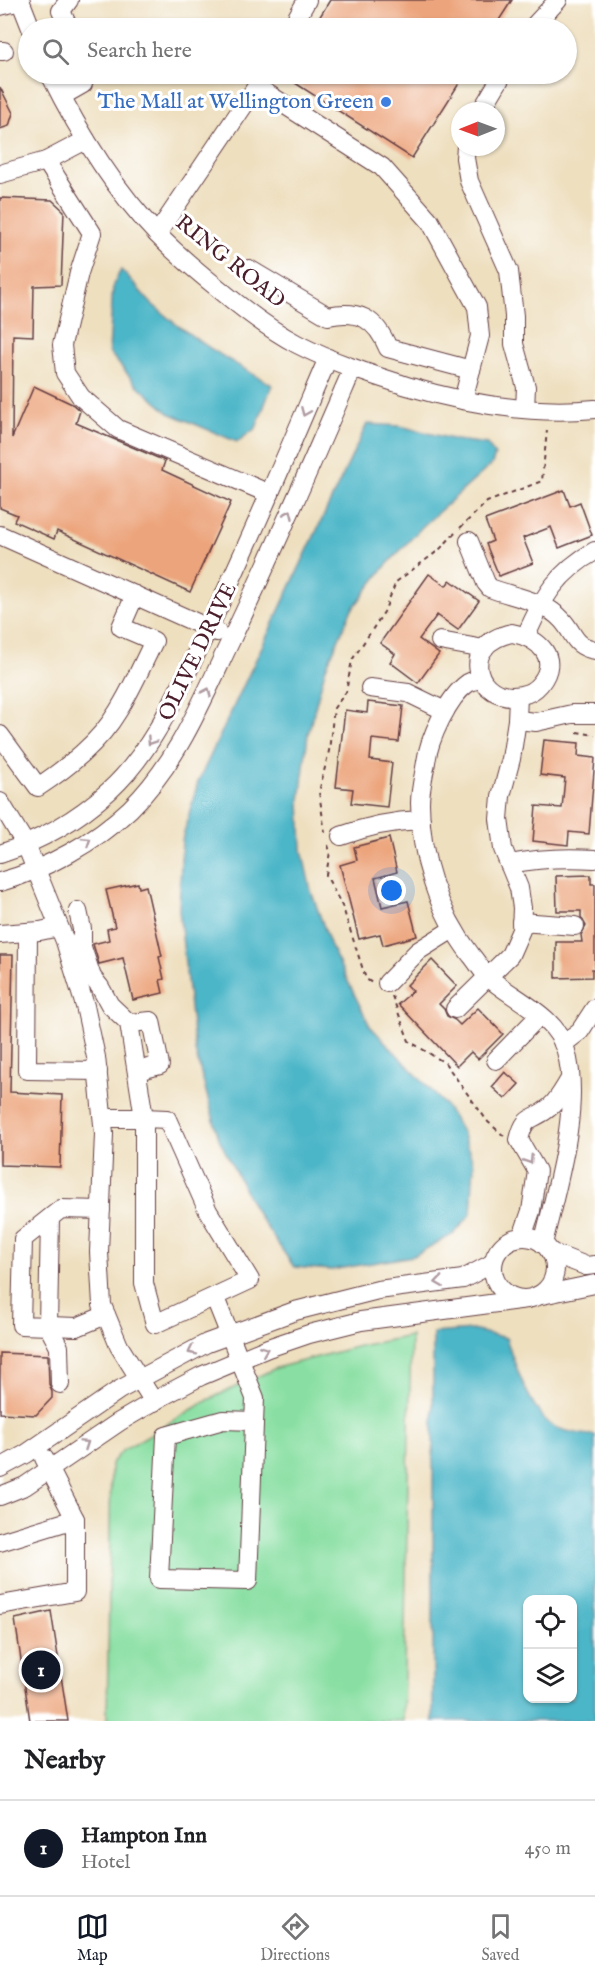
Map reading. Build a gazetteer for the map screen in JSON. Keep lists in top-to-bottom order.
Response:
{
  "streets": {
    "street": ["RING ROAD", "OLIVE DRIVE"]
  },
  "crossings": [
    ["RING ROAD", "OLIVE DRIVE"]
  ],
  "places": ["The Mall at Wellington Green"],
  "north": "left",
  "page": {
    "search": "Search here",
    "pins": "1",
    "heading": "Nearby",
    "list": [
      {
        "mark": "1",
        "name": "Hampton Inn",
        "note": "Hotel",
        "value": "450 m"
      }
    ],
    "nav": ["Map", "Directions", "Saved"]
  }
}
